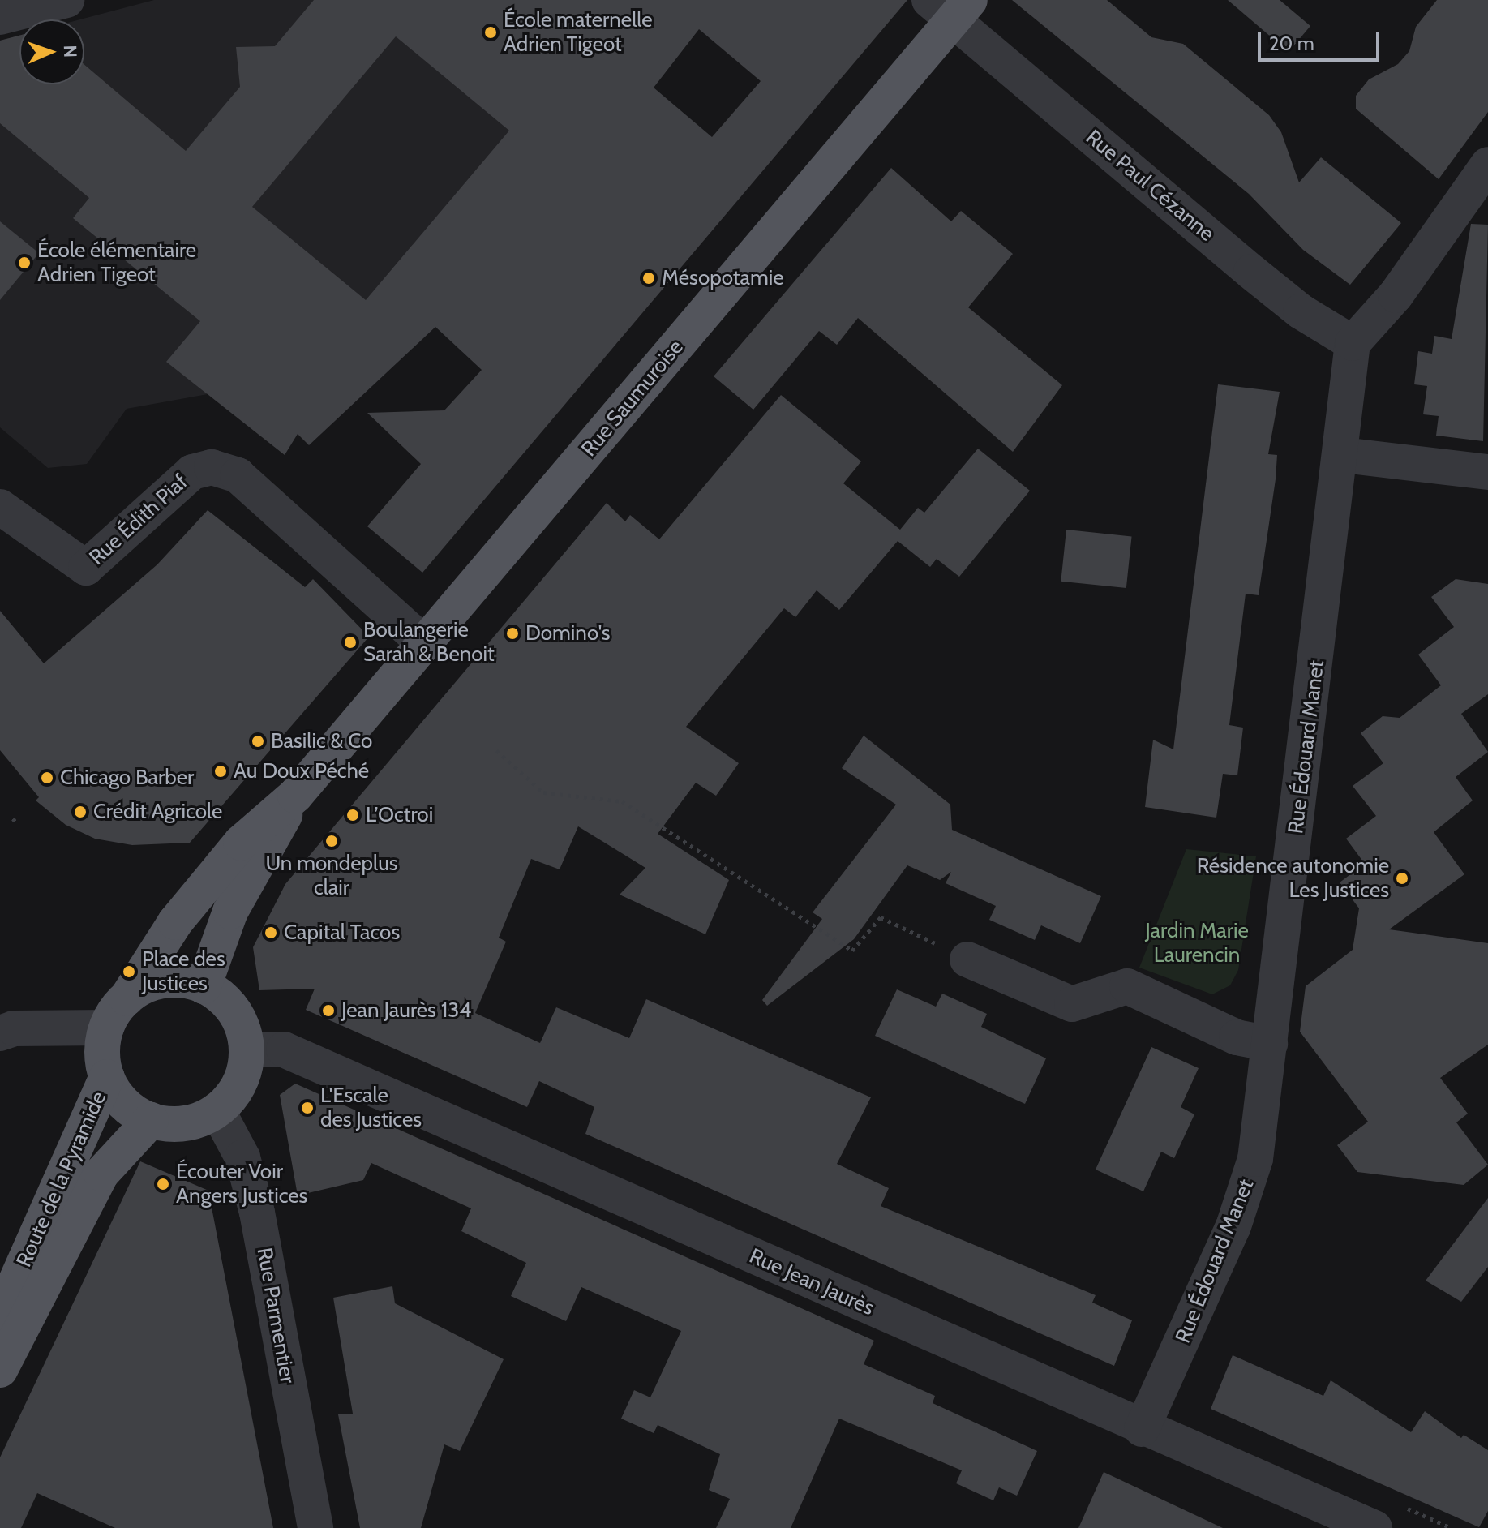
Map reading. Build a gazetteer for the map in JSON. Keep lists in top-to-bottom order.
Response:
{
  "streets": {
    "main road": ["Rue Saumuroise", "Route de la Pyramide"],
    "street": [
      "Rue Paul Cézanne",
      "Rue Édith Piaf",
      "Rue Édouard Manet",
      "Rue Jean Jaurès",
      "Rue Parmentier"
    ]
  },
  "crossings": [
    ["Rue Paul Cézanne", "Rue Saumuroise"],
    ["Rue Paul Cézanne", "Rue Édouard Manet"],
    ["Rue Saumuroise", "Rue Édith Piaf"],
    ["Rue Saumuroise", "Route de la Pyramide"],
    ["Rue Saumuroise", "Rue Jean Jaurès"],
    ["Rue Saumuroise", "Rue Parmentier"],
    ["Rue Édouard Manet", "Rue Jean Jaurès"],
    ["Route de la Pyramide", "Rue Jean Jaurès"],
    ["Route de la Pyramide", "Rue Parmentier"],
    ["Rue Jean Jaurès", "Rue Parmentier"]
  ],
  "parks": ["Jardin Marie Laurencin"],
  "places": [
    "École maternelle Adrien Tigeot",
    "École élémentaire Adrien Tigeot",
    "Mésopotamie",
    "Domino's",
    "Boulangerie Sarah & Benoit",
    "Basilic & Co",
    "Au Doux Péché",
    "Chicago Barber",
    "Crédit Agricole",
    "L’Octroi",
    "Un mondeplus clair",
    "Résidence autonomie Les Justices",
    "Capital Tacos",
    "Place des Justices",
    "Jean Jaurès 134",
    "L'Escale des Justices",
    "Écouter Voir Angers Justices"
  ],
  "scale_bar": "20 m",
  "north": "right"
}
